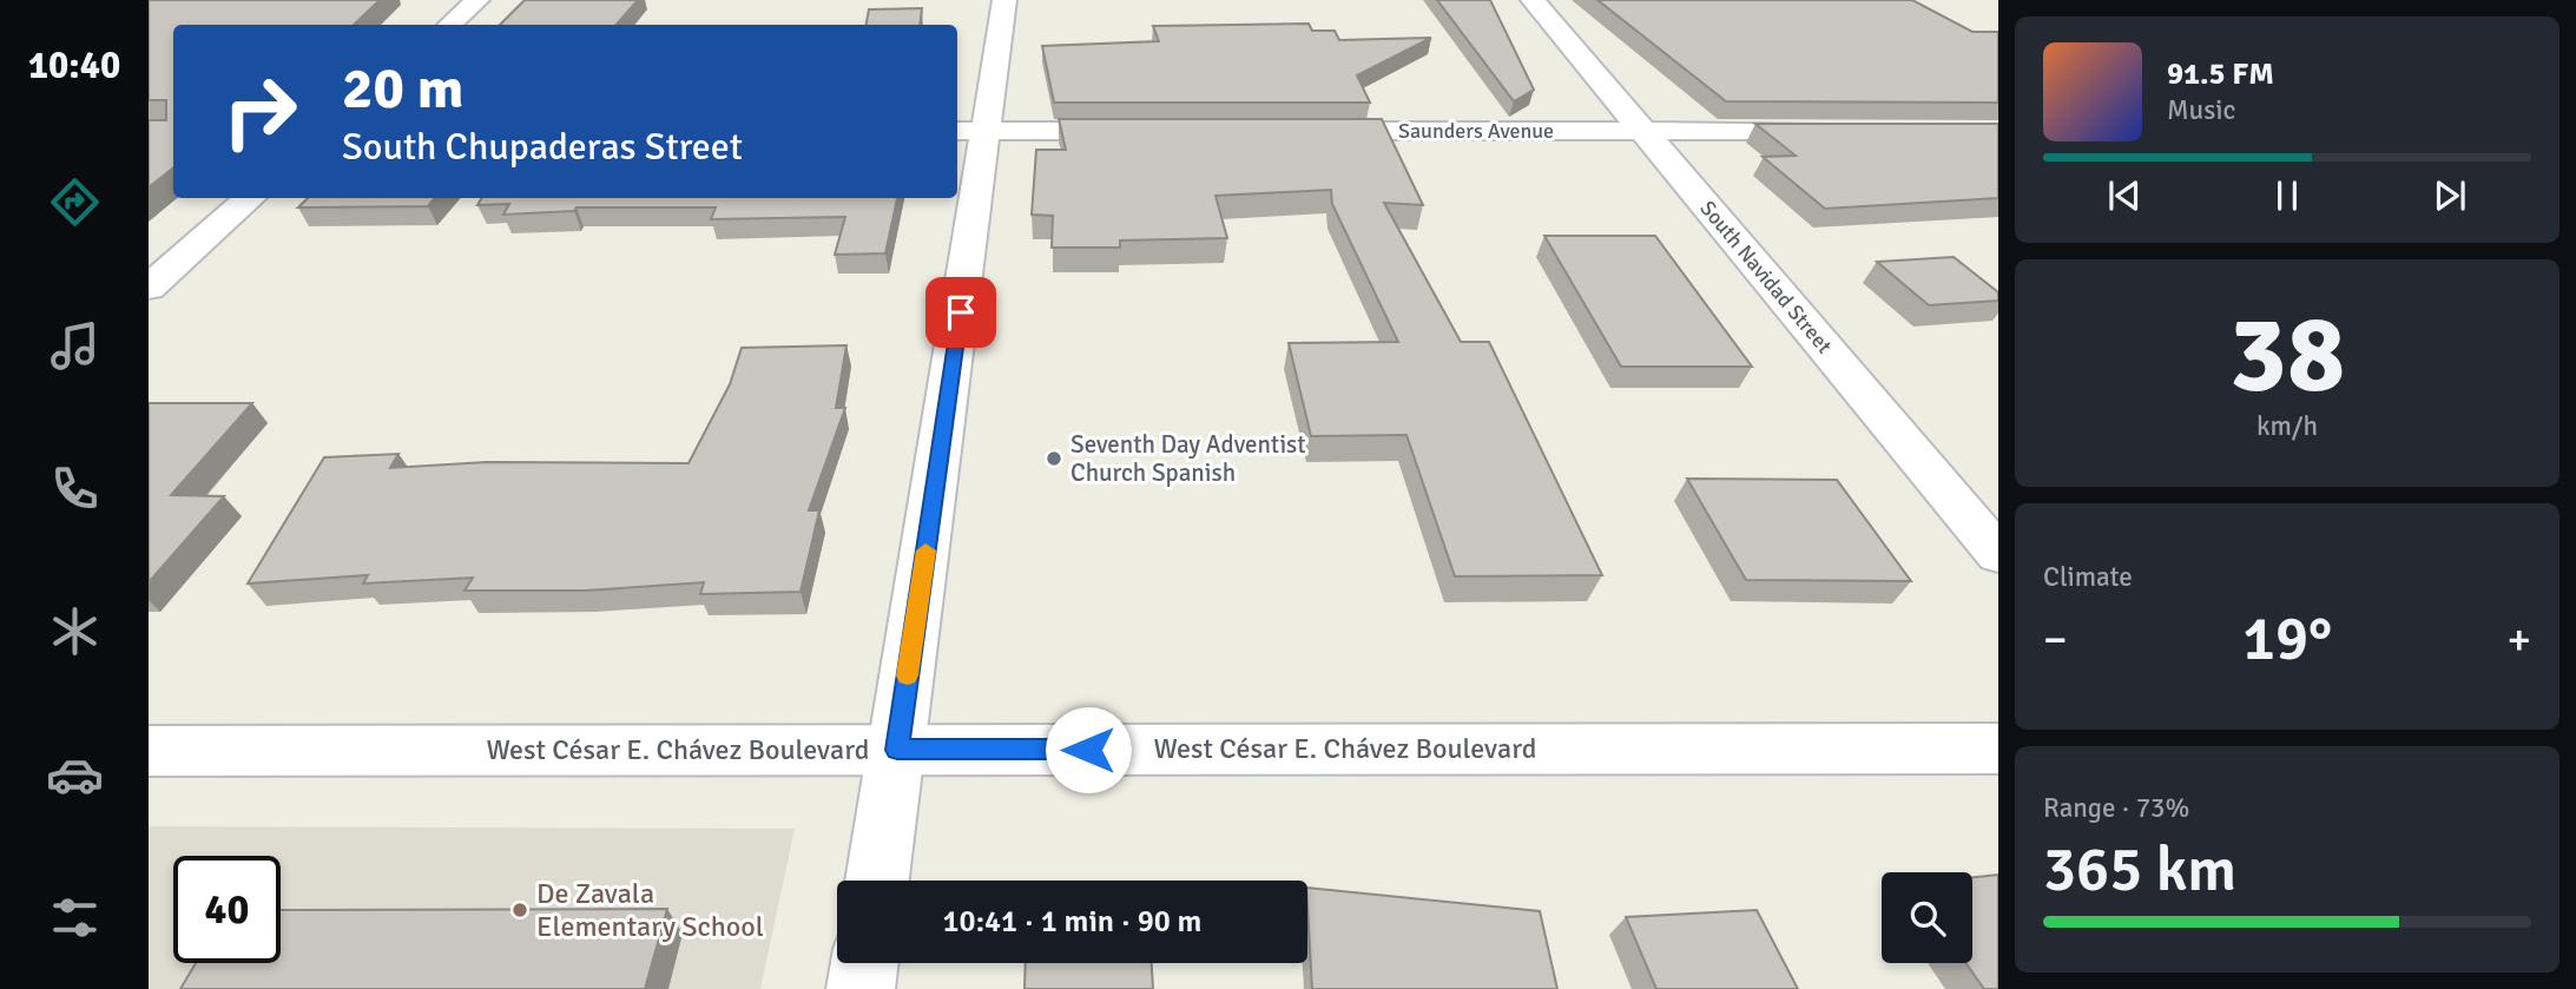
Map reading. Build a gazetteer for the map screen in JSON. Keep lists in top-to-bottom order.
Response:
{
  "streets": {
    "street": ["Saunders Avenue", "South Navidad Street", "West César E. Chávez Boulevard"]
  },
  "crossings": [
    ["Saunders Avenue", "South Navidad Street"]
  ],
  "places": ["Seventh Day Adventist Church Spanish", "De Zavala Elementary School"],
  "page": {
    "tabs": "10:40",
    "turn": ["20 m", "South Chupaderas Street"],
    "song": ["91.5 FM", "Music"],
    "tile": [
      ["38", "km/h"],
      "Climate",
      ["Range · 73%", "365 km"]
    ],
    "heat": ["−", "19°", "+"],
    "limit": "40",
    "trip": "10:41 · 1 min · 90 m"
  }
}
